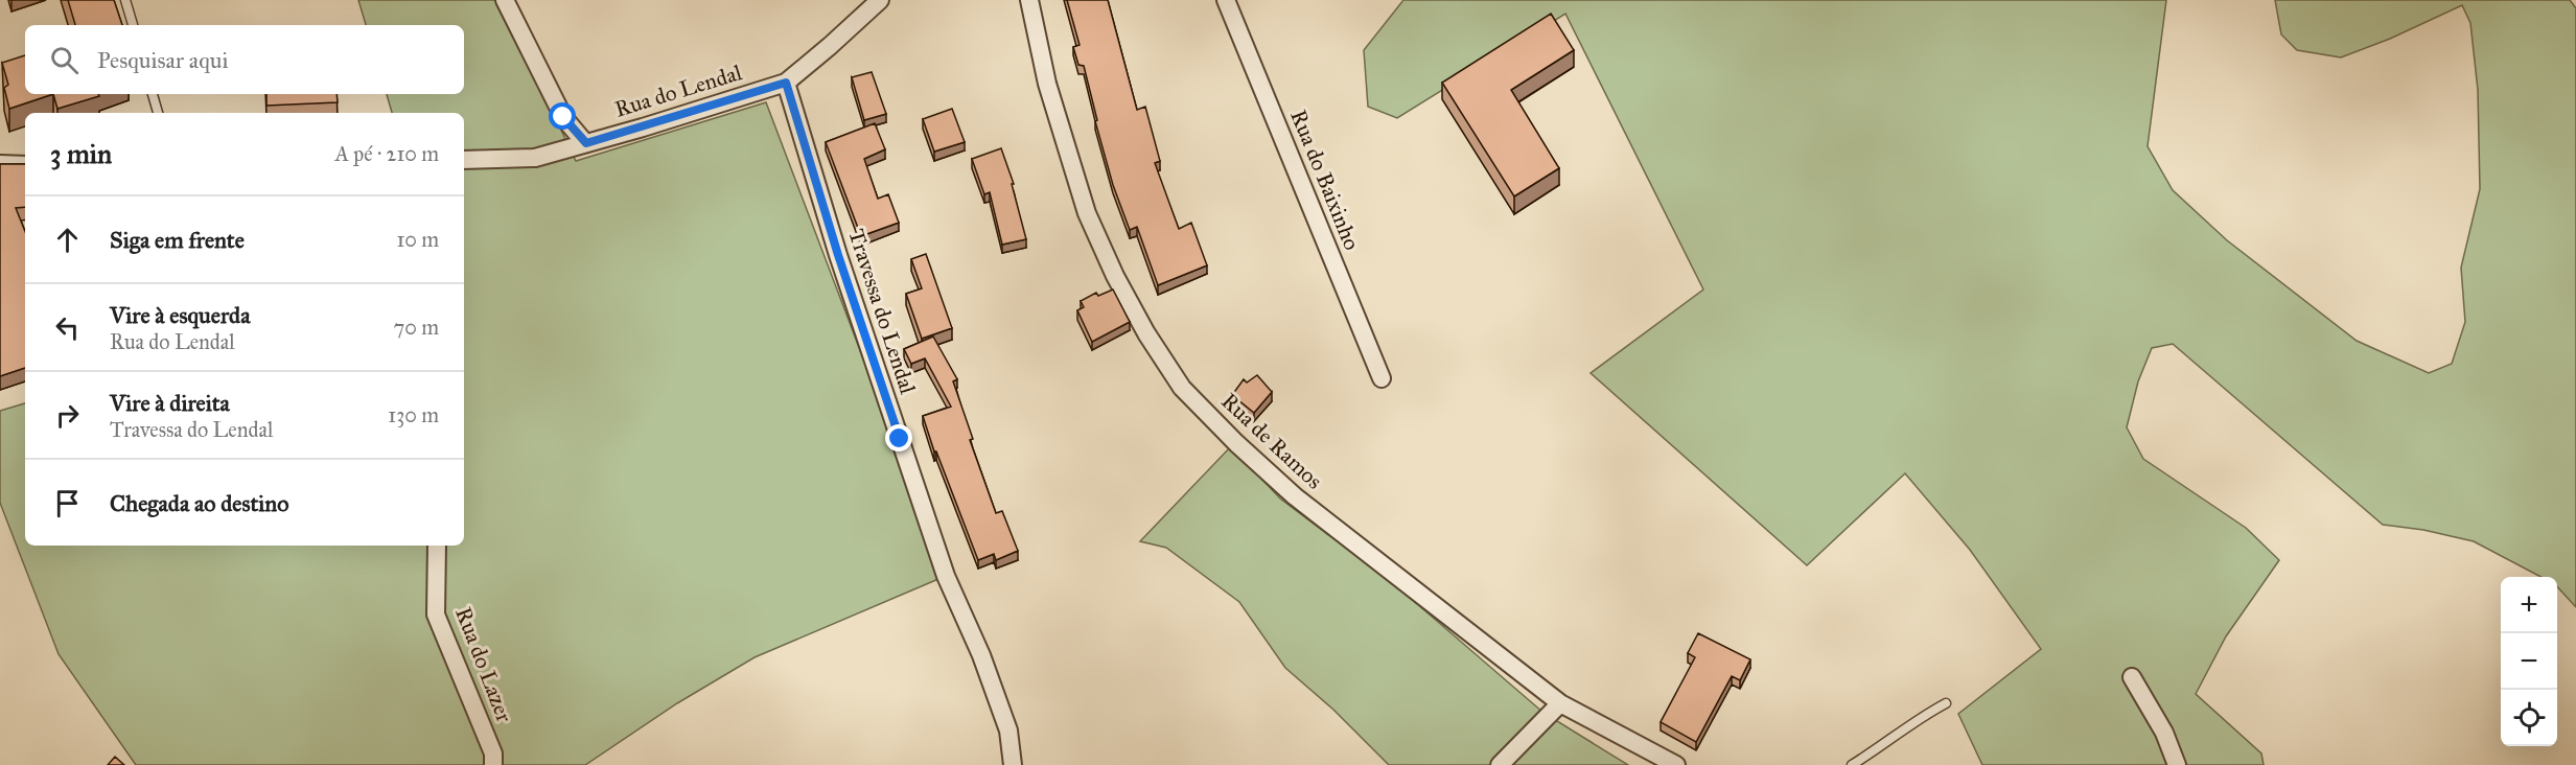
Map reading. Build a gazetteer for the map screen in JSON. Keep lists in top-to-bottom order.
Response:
{
  "streets": {
    "street": [
      "Rua do Lendal",
      "Rua do Baixinho",
      "Travessa do Lendal",
      "Rua de Ramos",
      "Rua do Lazer"
    ]
  },
  "crossings": [
    ["Rua do Lendal", "Travessa do Lendal"]
  ],
  "page": {
    "search": "Pesquisar aqui",
    "heading": ["3 min", "A pé · 210 m"],
    "list": [
      ["Siga em frente", "10 m"],
      ["Vire à esquerda", "Rua do Lendal", "70 m"],
      ["Vire à direita", "Travessa do Lendal", "130 m"],
      "Chegada ao destino"
    ],
    "map_buttons": ["+", "−"]
  }
}
